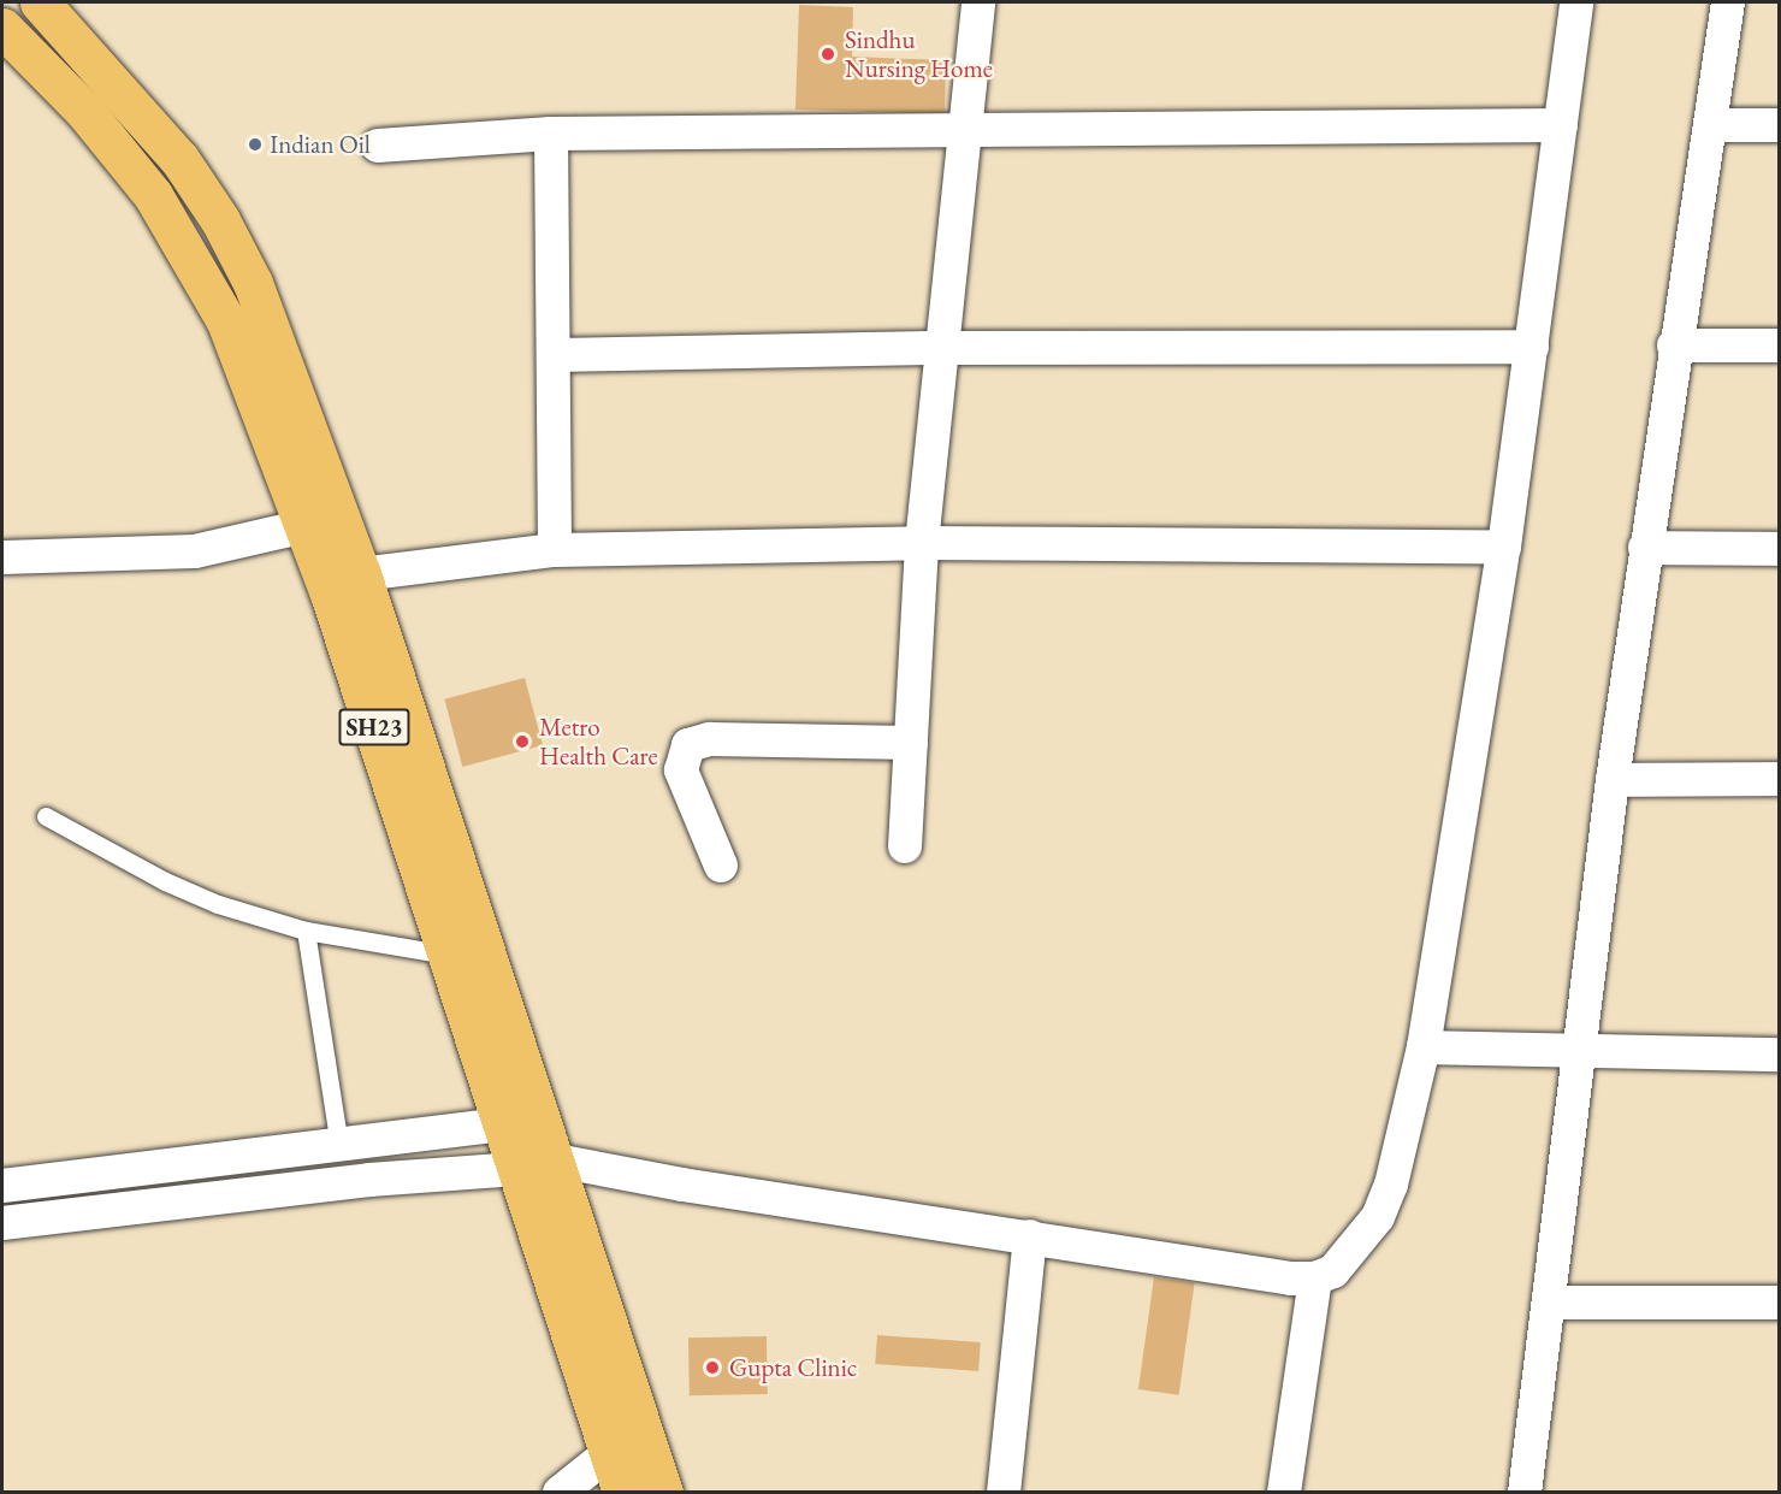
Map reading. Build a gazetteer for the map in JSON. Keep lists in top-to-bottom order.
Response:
{
  "streets": {
    "main road": ["SH23"]
  },
  "places": [
    "Sindhu Nursing Home",
    "Indian Oil",
    "Metro Health Care",
    "Gupta Clinic"
  ]
}
